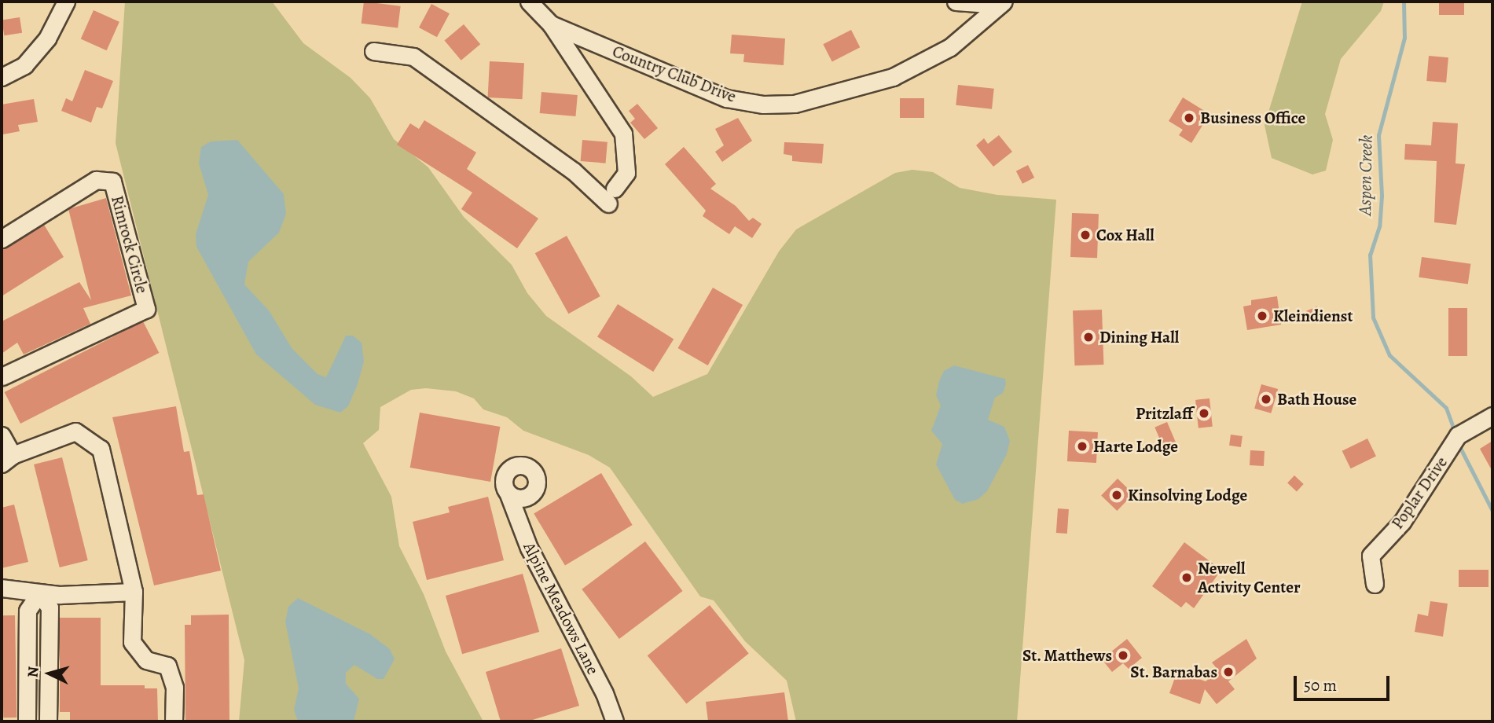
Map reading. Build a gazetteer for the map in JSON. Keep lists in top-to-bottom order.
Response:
{
  "streets": {
    "street": [
      "Country Club Drive",
      "Rimrock Circle",
      "Poplar Drive",
      "Alpine Meadows Lane"
    ]
  },
  "water": ["Aspen Creek"],
  "places": [
    "Business Office",
    "Cox Hall",
    "Kleindienst",
    "Dining Hall",
    "Bath House",
    "Pritzlaff",
    "Harte Lodge",
    "Kinsolving Lodge",
    "Newell Activity Center",
    "St. Matthews",
    "St. Barnabas"
  ],
  "scale_bar": "50 m",
  "north": "left"
}
